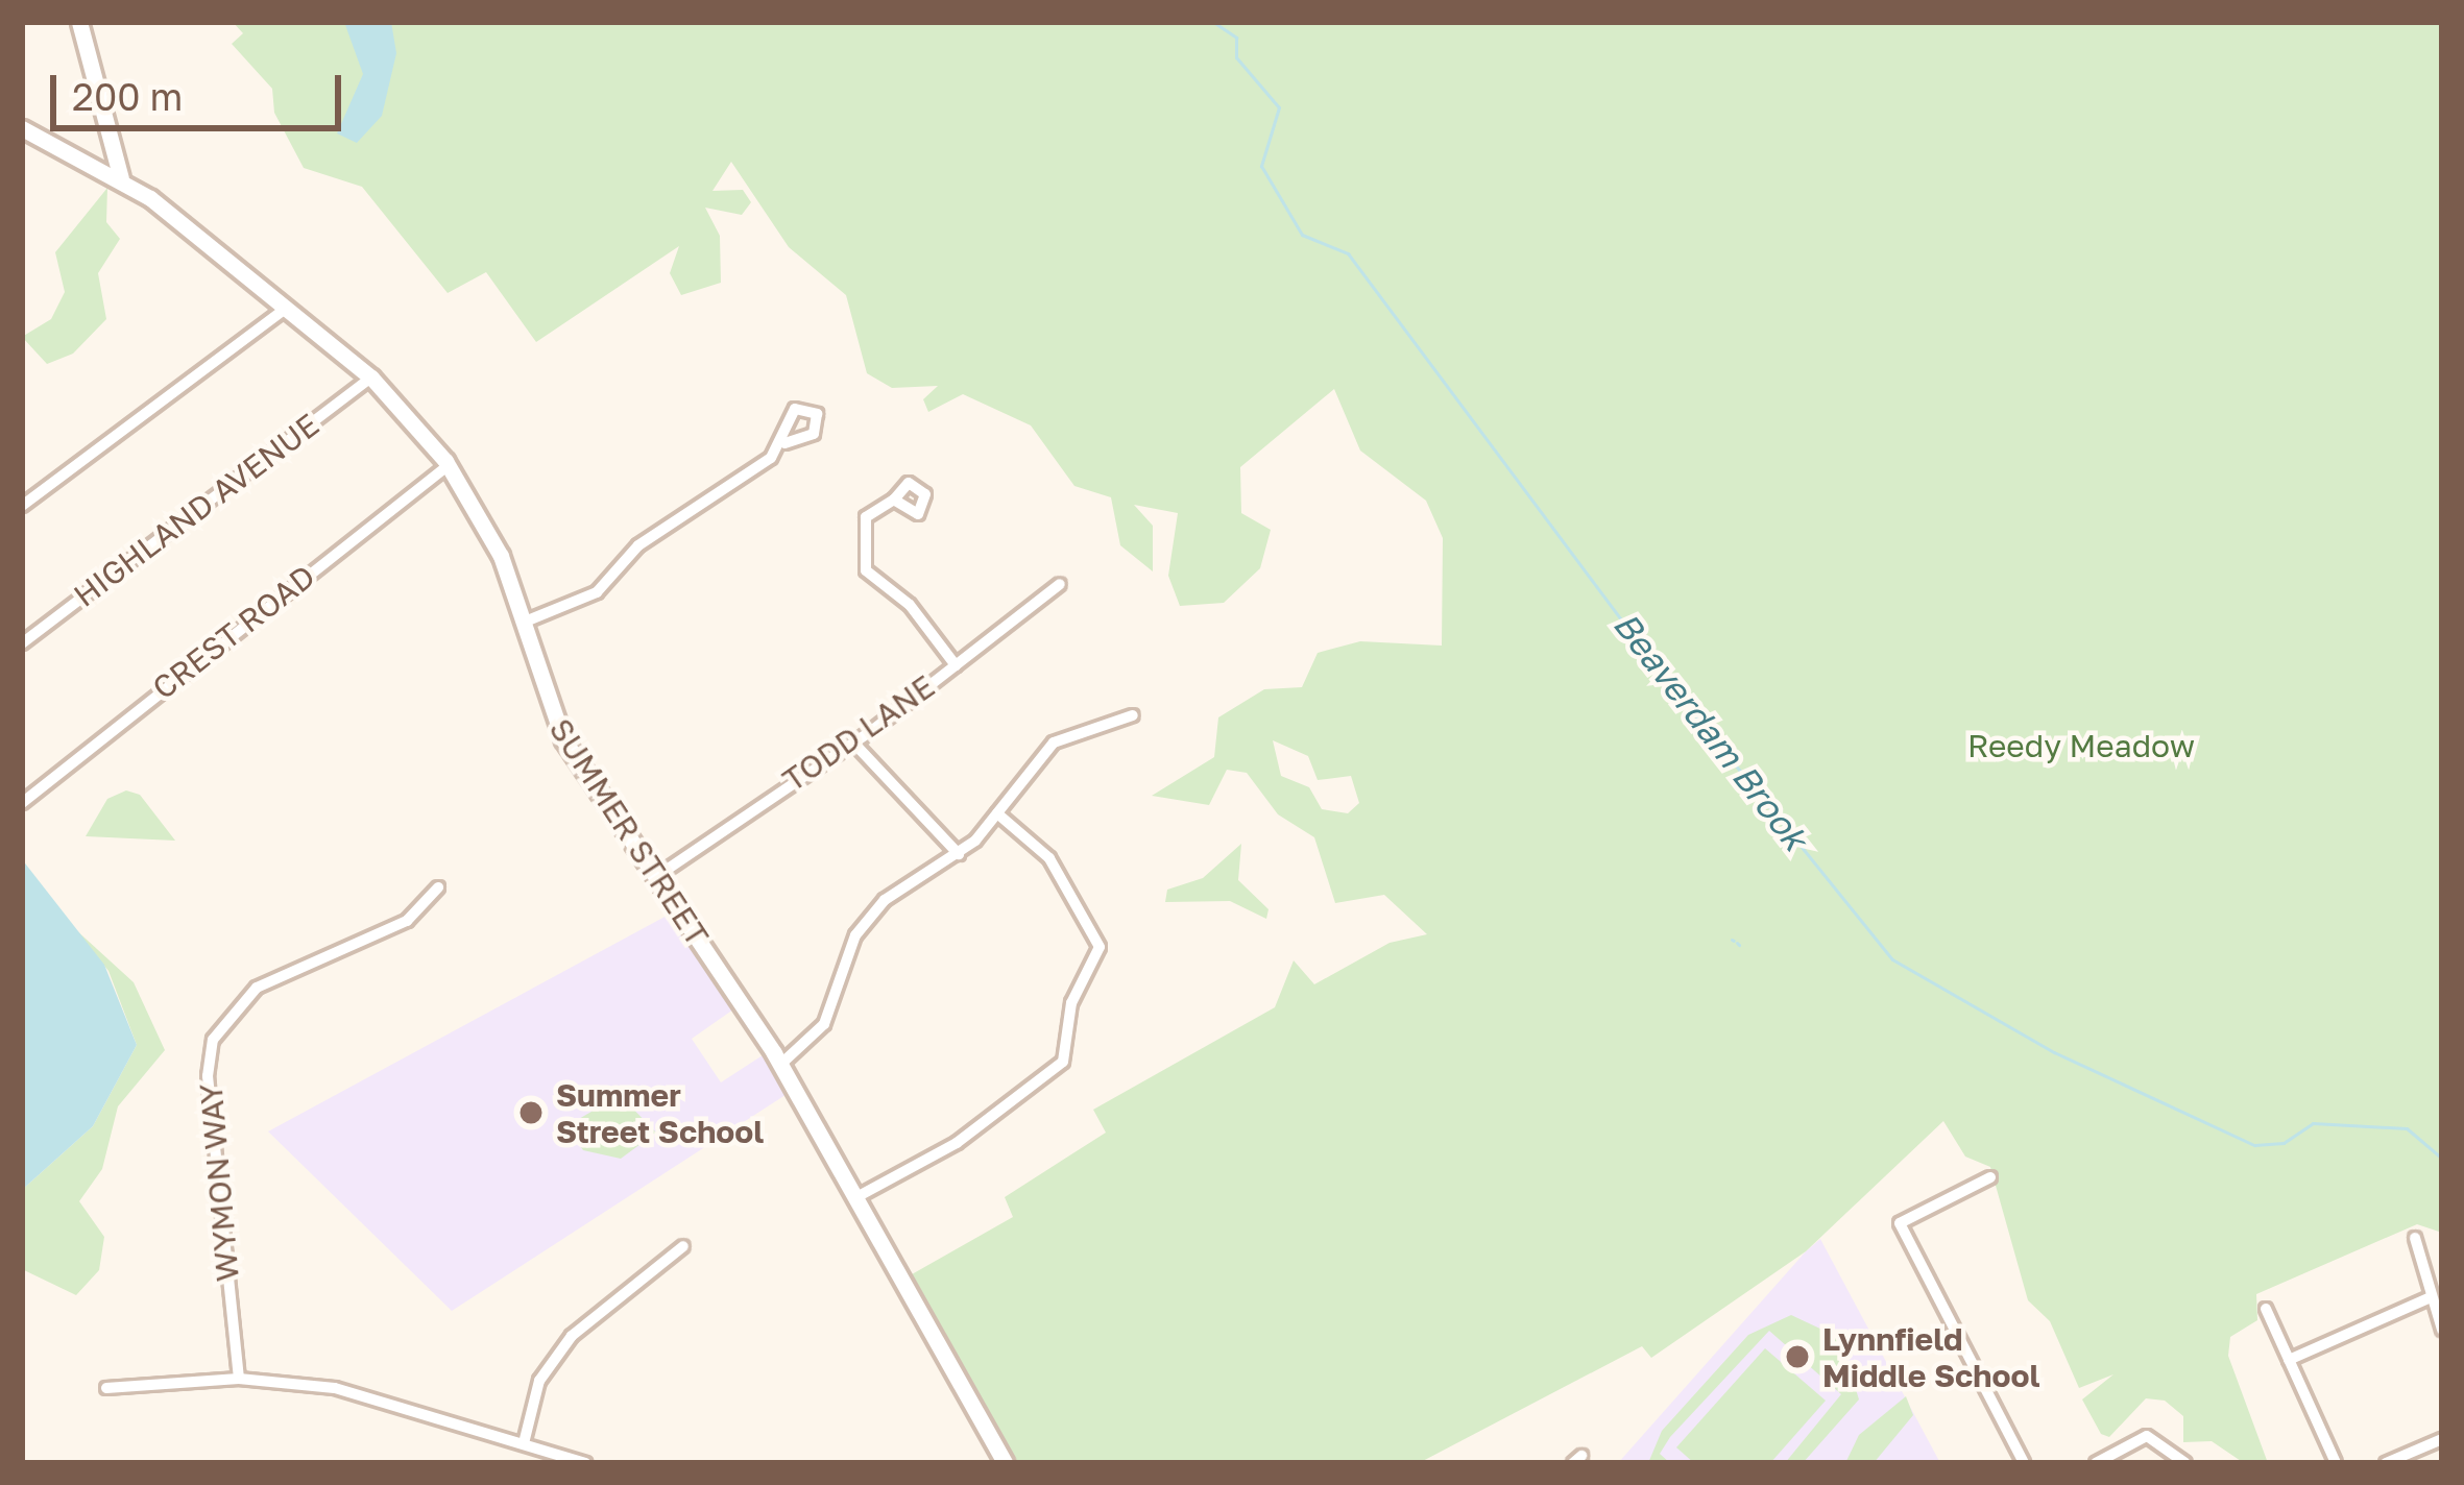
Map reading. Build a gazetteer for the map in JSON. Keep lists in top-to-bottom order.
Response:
{
  "streets": {
    "main road": ["SUMMER STREET"],
    "street": [
      "HIGHLAND AVENUE",
      "CREST ROAD",
      "TODD LANE",
      "WYMON WAY"
    ]
  },
  "crossings": [
    ["HIGHLAND AVENUE", "SUMMER STREET"],
    ["CREST ROAD", "SUMMER STREET"],
    ["TODD LANE", "SUMMER STREET"]
  ],
  "water": ["Beaverdam Brook"],
  "parks": ["Reedy Meadow"],
  "places": ["Summer Street School", "Lynnfield Middle School"],
  "scale_bar": "200 m"
}
